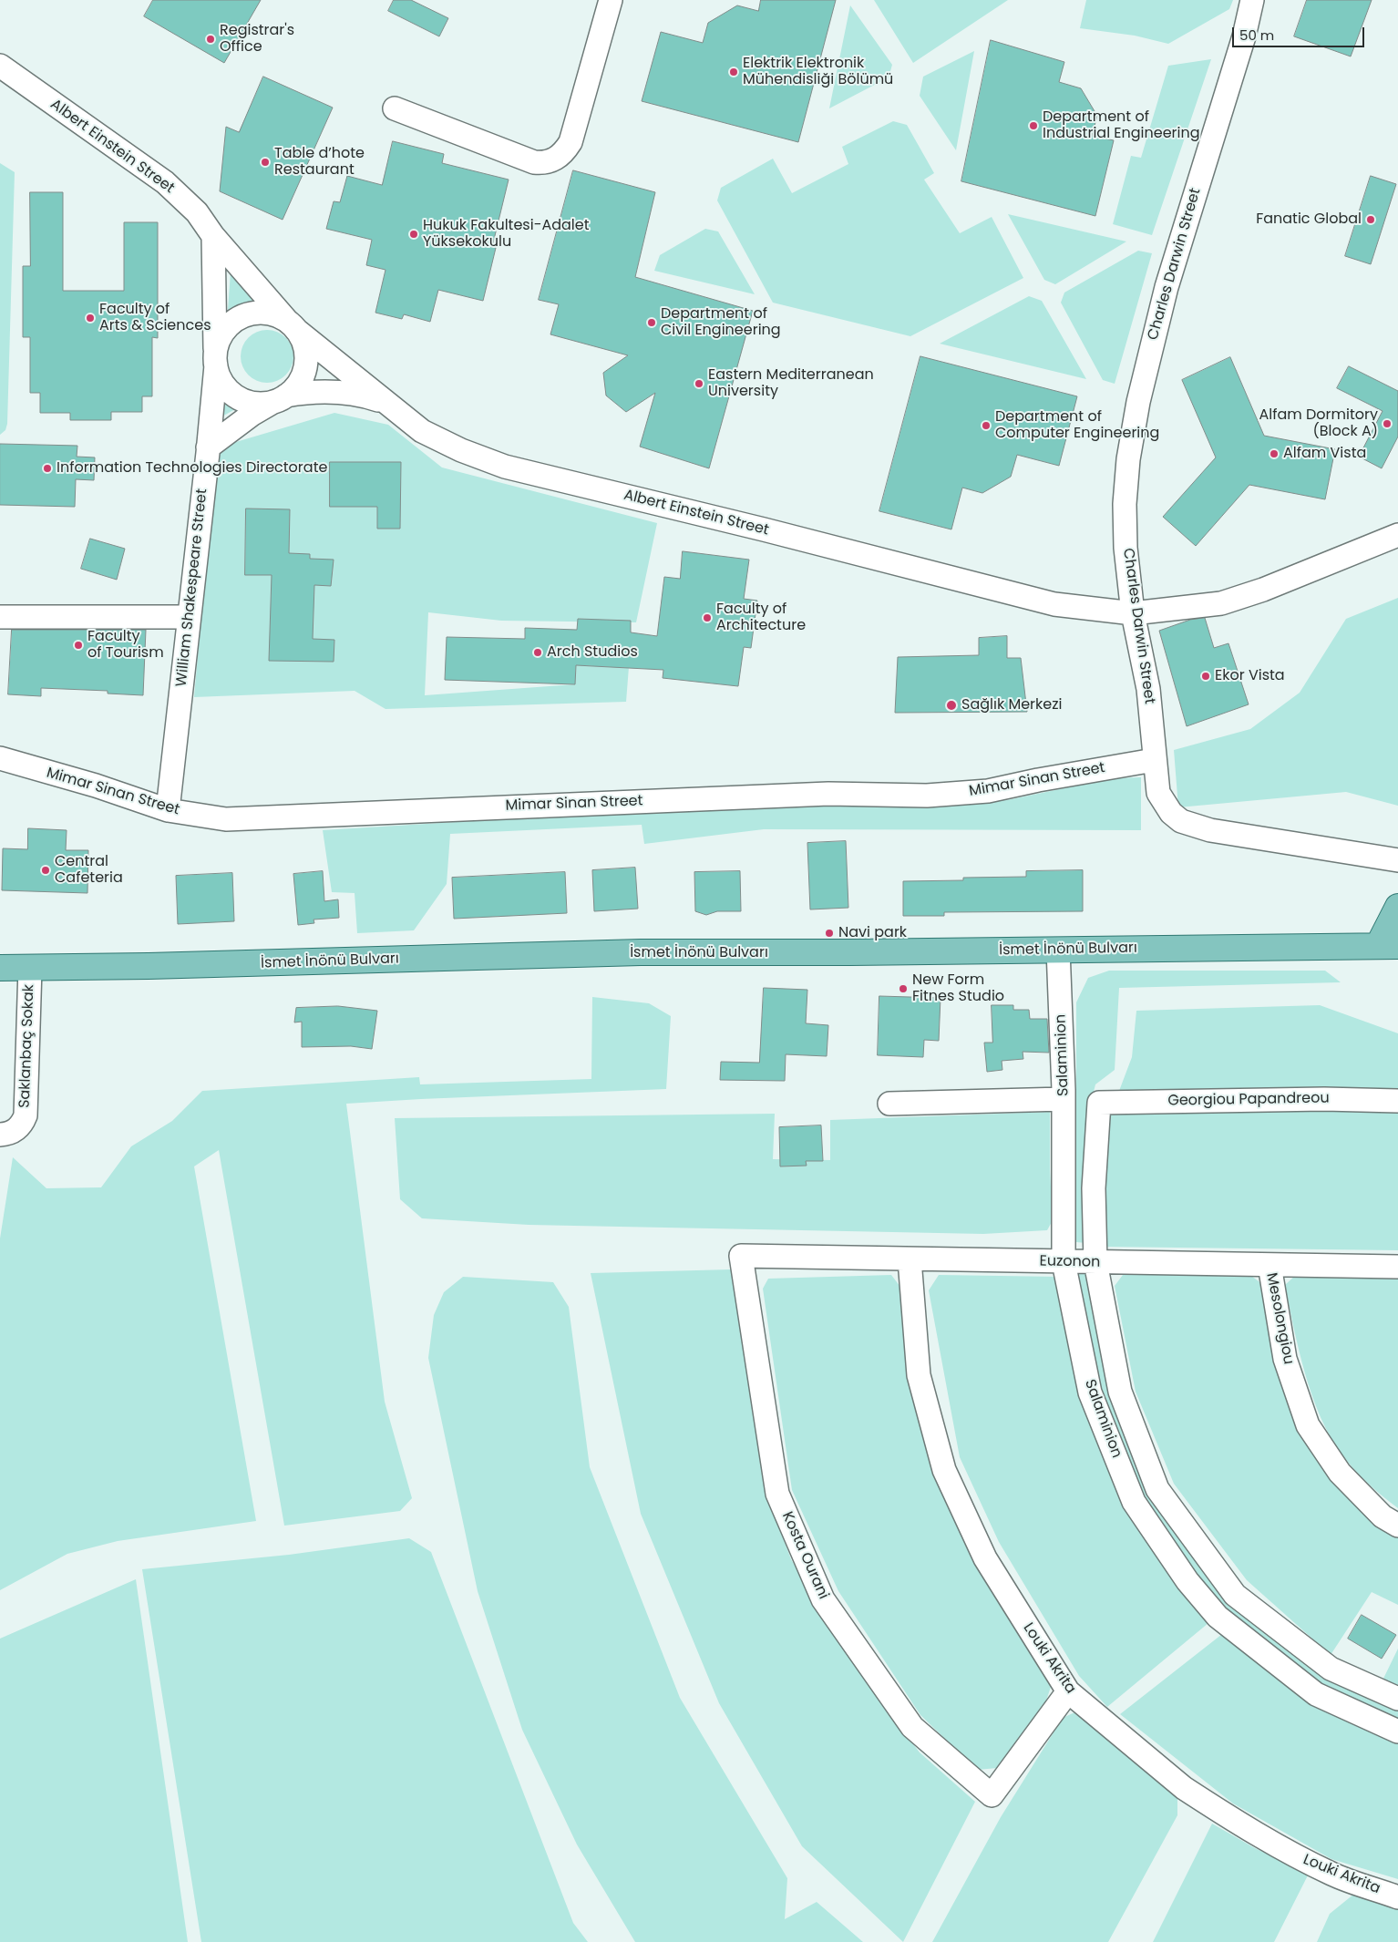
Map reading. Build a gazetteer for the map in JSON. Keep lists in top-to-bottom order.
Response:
{
  "streets": {
    "main road": ["İsmet İnönü Bulvarı"],
    "street": [
      "Albert Einstein Street",
      "Charles Darwin Street",
      "William Shakespeare Street",
      "Mimar Sinan Street",
      "Saklanbaç Sokak",
      "Salaminion",
      "Georgiou Papandreou",
      "Euzonon",
      "Mesolongiou",
      "Kosta Ourani",
      "Louki Akrita"
    ]
  },
  "crossings": [
    ["Albert Einstein Street", "Charles Darwin Street"],
    ["Albert Einstein Street", "William Shakespeare Street"],
    ["Charles Darwin Street", "Mimar Sinan Street"],
    ["William Shakespeare Street", "Mimar Sinan Street"],
    ["İsmet İnönü Bulvarı", "Saklanbaç Sokak"],
    ["İsmet İnönü Bulvarı", "Salaminion"],
    ["Salaminion", "Georgiou Papandreou"],
    ["Salaminion", "Euzonon"],
    ["Euzonon", "Mesolongiou"],
    ["Euzonon", "Kosta Ourani"],
    ["Euzonon", "Louki Akrita"],
    ["Kosta Ourani", "Louki Akrita"]
  ],
  "places": [
    "Registrar's Office",
    "Elektrik Elektronik Mühendisliği Bölümü",
    "Department of Industrial Engineering",
    "Table d’hote Restaurant",
    "Fanatic Global",
    "Hukuk Fakultesi-Adalet Yüksekokulu",
    "Faculty of Arts & Sciences",
    "Department of Civil Engineering",
    "Eastern Mediterranean University",
    "Alfam Dormitory (Block A)",
    "Department of Computer Engineering",
    "Alfam Vista",
    "Information Technologies Directorate",
    "Faculty of Architecture",
    "Faculty of Tourism",
    "Arch Studios",
    "Ekor Vista",
    "Sağlık Merkezi",
    "Central Cafeteria",
    "Navi park",
    "New Form Fitnes Studio"
  ],
  "scale_bar": "50 m"
}
